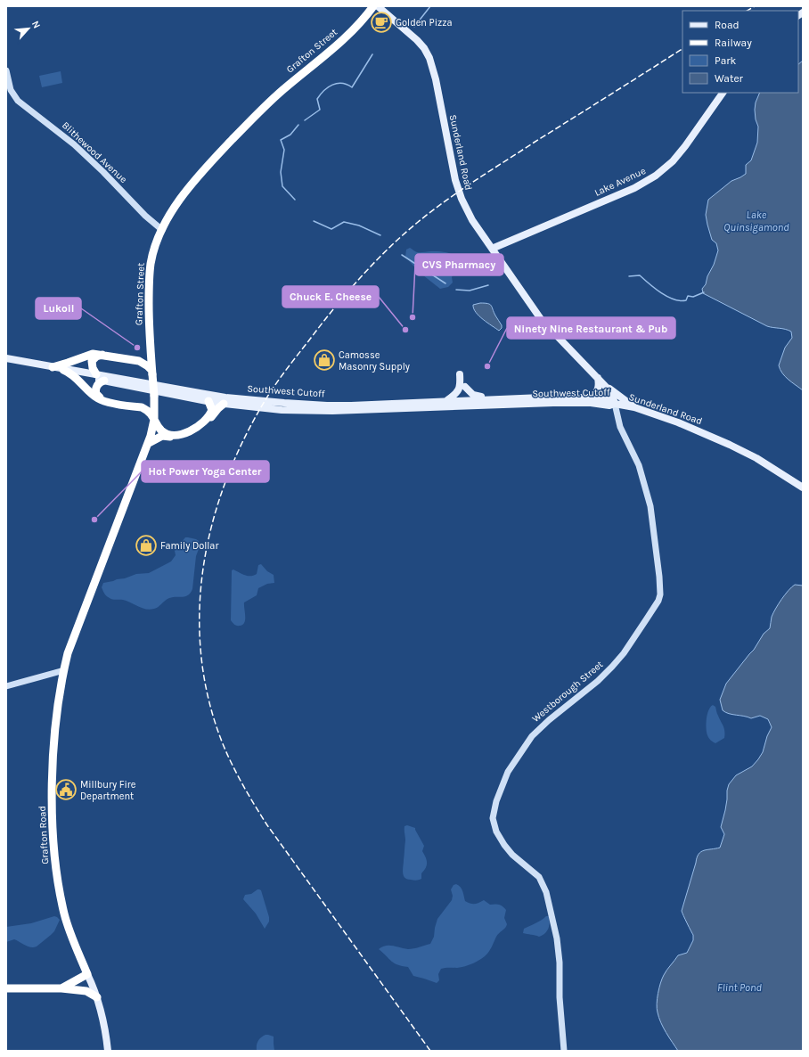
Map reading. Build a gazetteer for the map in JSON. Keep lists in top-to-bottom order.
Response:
{
  "streets": {
    "highway": ["Grafton Street", "Grafton Road"],
    "main road": ["Sunderland Road", "Lake Avenue", "Southwest Cutoff"],
    "street": ["Blithewood Avenue", "Westborough Street"]
  },
  "crossings": [
    ["Grafton Street", "Blithewood Avenue"],
    ["Grafton Street", "Grafton Road"],
    ["Sunderland Road", "Lake Avenue"],
    ["Sunderland Road", "Southwest Cutoff"],
    ["Sunderland Road", "Westborough Street"],
    ["Southwest Cutoff", "Westborough Street"]
  ],
  "water": ["Lake Quinsigamond", "Flint Pond"],
  "places": {
    "cafe": ["Golden Pizza"],
    "other": [
      "CVS Pharmacy",
      "Chuck E. Cheese",
      "Lukoil",
      "Ninety Nine Restaurant & Pub",
      "Hot Power Yoga Center"
    ],
    "shop": ["Camosse Masonry Supply", "Family Dollar"],
    "public building": ["Millbury Fire Department"]
  },
  "legend": [
    "Road",
    "Railway",
    "Park",
    "Water"
  ],
  "north": "top right"
}
